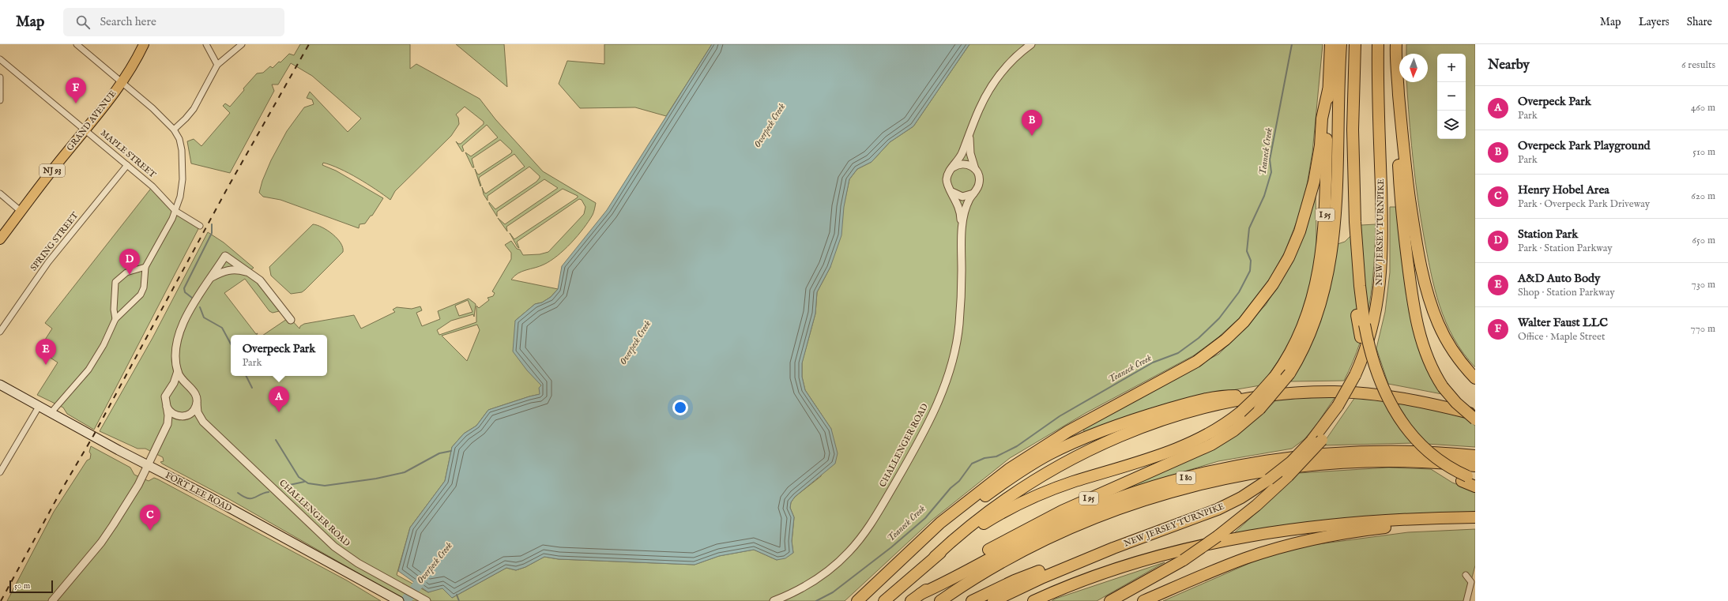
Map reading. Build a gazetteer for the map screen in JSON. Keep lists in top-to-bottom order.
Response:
{
  "streets": {
    "highway": ["I 95", "NEW JERSEY TURNPIKE", "I 80"],
    "main road": ["GRAND AVENUE", "NJ 93", "FORT LEE ROAD"],
    "street": ["MAPLE STREET", "SPRING STREET", "CHALLENGER ROAD"]
  },
  "crossings": [
    ["GRAND AVENUE", "MAPLE STREET"],
    ["MAPLE STREET", "SPRING STREET"],
    ["I 95", "I 80"]
  ],
  "water": ["Overpeck Creek", "Teaneck Creek"],
  "scale_bar": "50 m",
  "north": "bottom",
  "page": {
    "header": "Map",
    "search": "Search here",
    "nav": ["Map", "Layers", "Share"],
    "heading": ["Nearby", "6 results"],
    "map_buttons": ["+", "−"],
    "pins": [
      "F",
      "B",
      "D",
      "E",
      "A",
      "C"
    ],
    "list": [
      {
        "mark": "A",
        "name": "Overpeck Park",
        "note": "Park",
        "value": "460 m"
      },
      {
        "mark": "B",
        "name": "Overpeck Park Playground",
        "note": "Park",
        "value": "510 m"
      },
      {
        "mark": "C",
        "name": "Henry Hobel Area",
        "note": "Park · Overpeck Park Driveway",
        "value": "620 m"
      },
      {
        "mark": "D",
        "name": "Station Park",
        "note": "Park · Station Parkway",
        "value": "650 m"
      },
      {
        "mark": "E",
        "name": "A&D Auto Body",
        "note": "Shop · Station Parkway",
        "value": "730 m"
      },
      {
        "mark": "F",
        "name": "Walter Faust LLC",
        "note": "Office · Maple Street",
        "value": "770 m"
      }
    ],
    "popup": ["Overpeck Park", "Park"],
    "scale": "50 m"
  }
}
